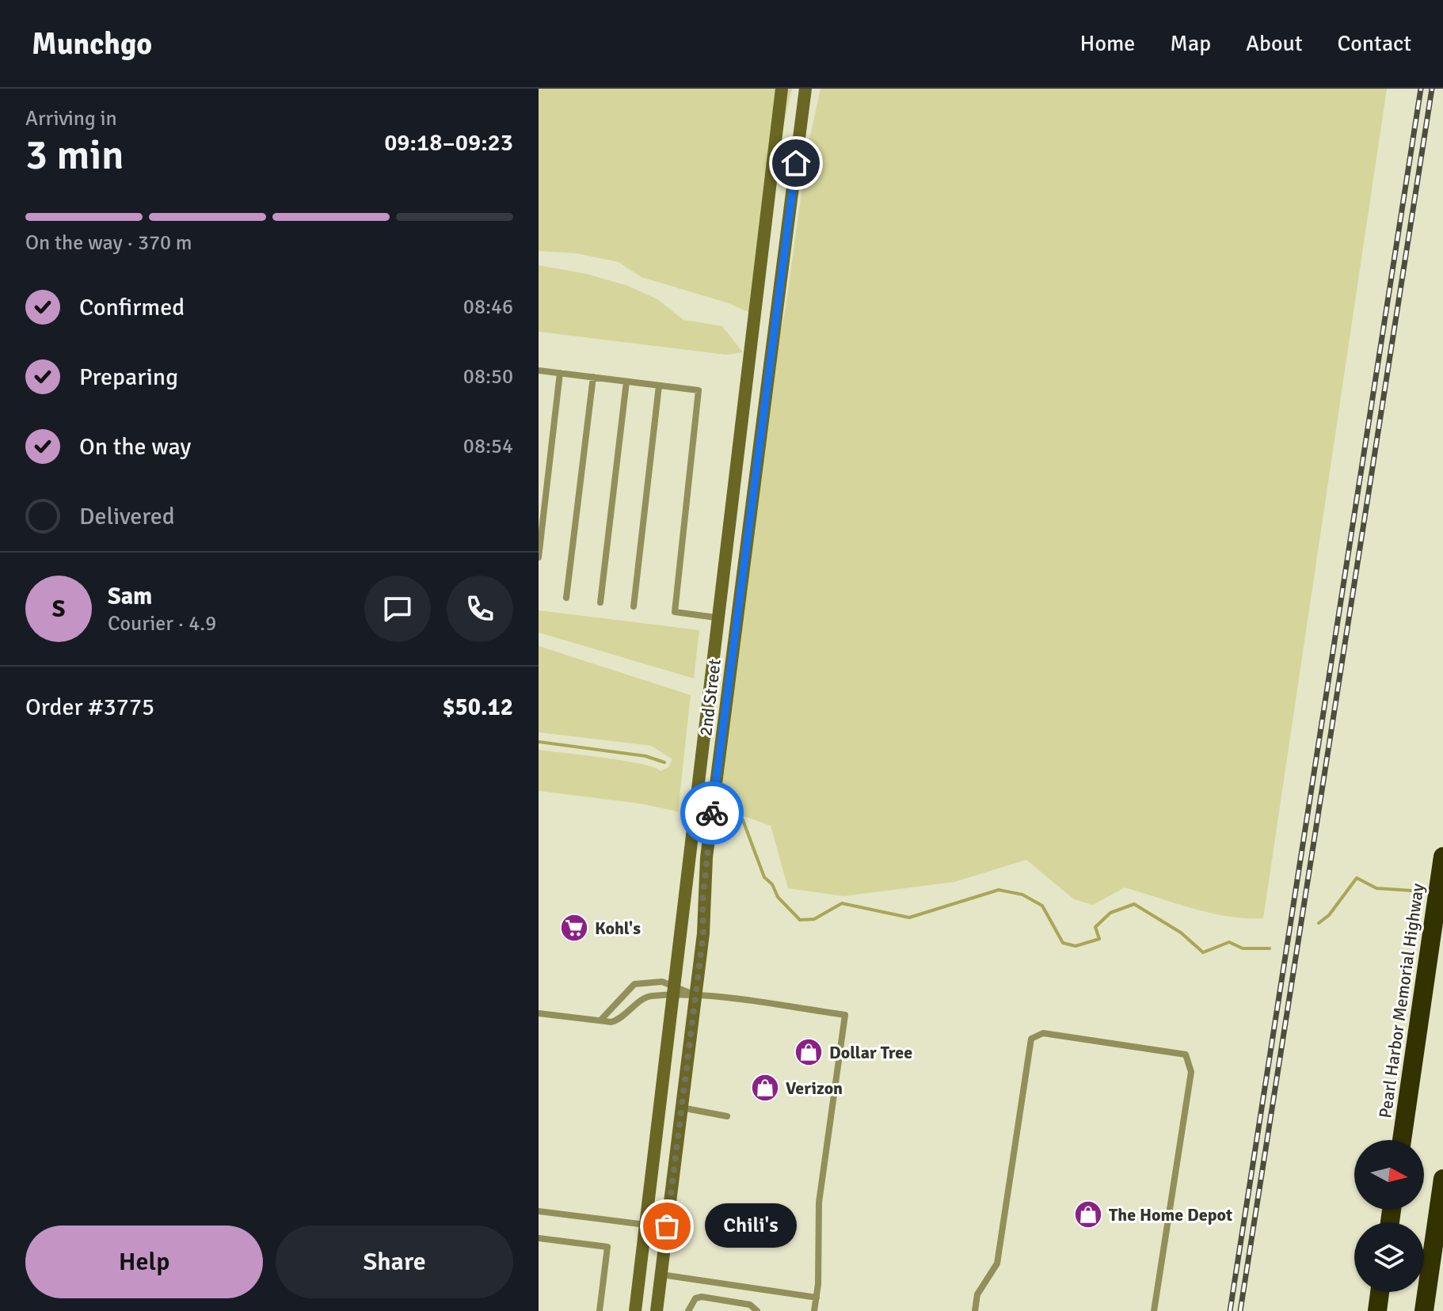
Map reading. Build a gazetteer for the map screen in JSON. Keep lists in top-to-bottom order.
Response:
{
  "streets": {
    "highway": ["Pearl Harbor Memorial Highway"],
    "street": ["2nd Street"]
  },
  "places": {
    "supermarket": ["Kohl's"],
    "shop": ["Dollar Tree", "Verizon", "The Home Depot"],
    "other": ["Chili's"]
  },
  "north": "right",
  "page": {
    "header": "Munchgo",
    "nav": [
      "Home",
      "Map",
      "About",
      "Contact"
    ],
    "heading": ["3 min", "Arriving in", "09:18–09:23"],
    "panel": [
      "Sam",
      "Courier · 4.9",
      "Order #3775",
      "$50.12"
    ],
    "bar": "On the way · 370 m",
    "list": [
      ["Confirmed", "08:46"],
      ["Preparing", "08:50"],
      ["On the way", "08:54"],
      "Delivered"
    ],
    "round": "S",
    "bubble": "Chili's",
    "buttons": ["Help", "Share"]
  }
}
